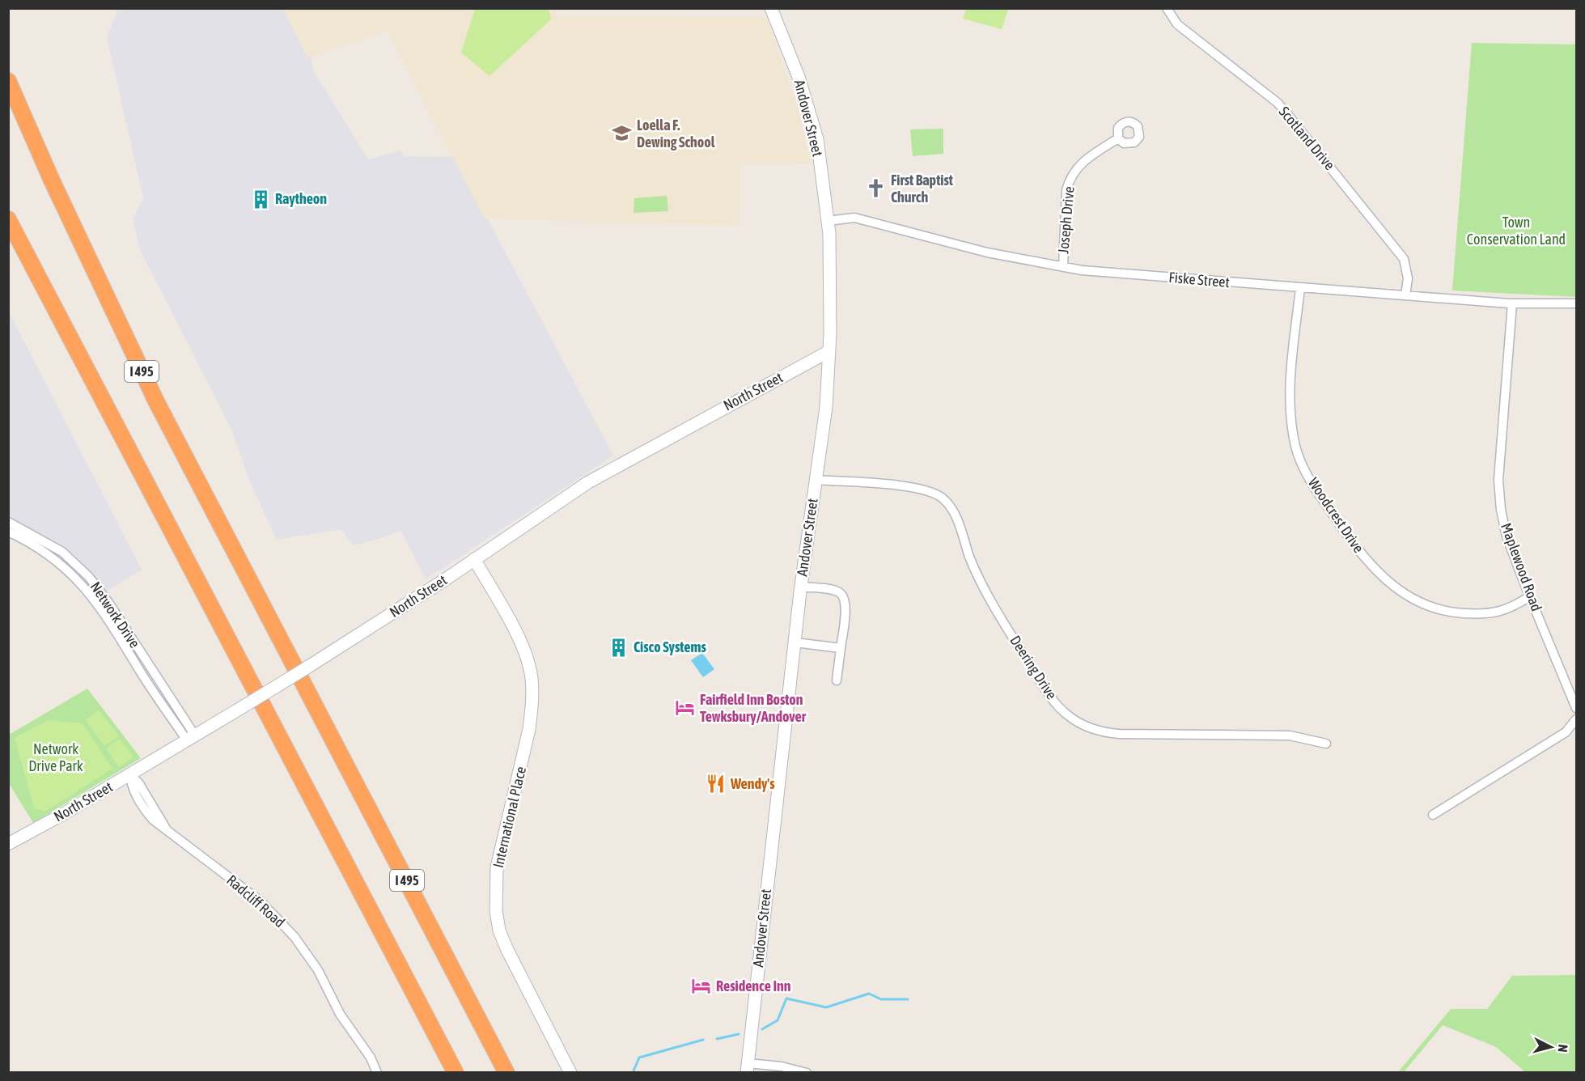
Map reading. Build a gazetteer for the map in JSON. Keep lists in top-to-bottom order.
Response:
{
  "streets": {
    "highway": ["I 495"],
    "main road": ["Andover Street", "North Street", "International Place"],
    "street": [
      "Scotland Drive",
      "Joseph Drive",
      "Fiske Street",
      "Woodcrest Drive",
      "Maplewood Road",
      "Network Drive",
      "Deering Drive",
      "Radcliff Road"
    ]
  },
  "crossings": [
    ["Andover Street", "Fiske Street"],
    ["Andover Street", "North Street"],
    ["Andover Street", "Deering Drive"],
    ["Scotland Drive", "Fiske Street"],
    ["Joseph Drive", "Fiske Street"],
    ["Fiske Street", "Woodcrest Drive"],
    ["Fiske Street", "Maplewood Road"],
    ["North Street", "Network Drive"],
    ["North Street", "International Place"],
    ["North Street", "Radcliff Road"],
    ["Woodcrest Drive", "Maplewood Road"]
  ],
  "parks": ["Town Conservation Land", "Network Drive Park"],
  "places": {
    "school or university": ["Loella F. Dewing School"],
    "church": ["First Baptist Church"],
    "building": ["Raytheon", "Cisco Systems"],
    "hotel": ["Fairfield Inn Boston Tewksbury/Andover", "Residence Inn"],
    "restaurant": ["Wendy's"]
  },
  "north": "right"
}
